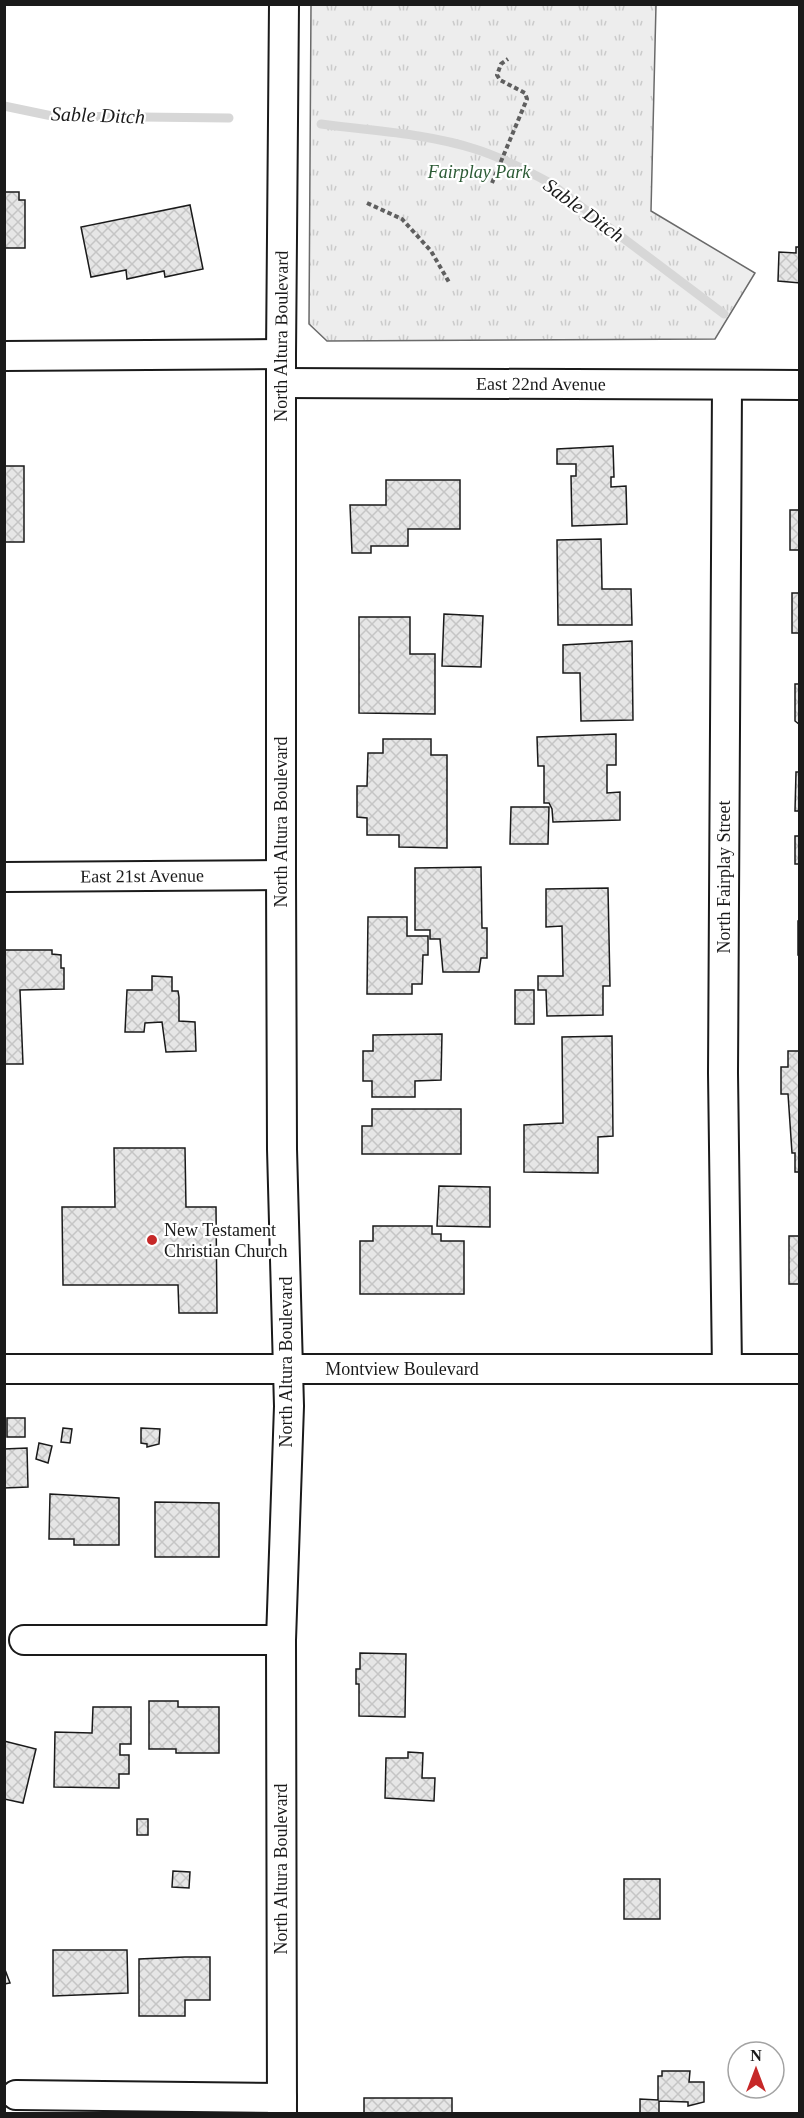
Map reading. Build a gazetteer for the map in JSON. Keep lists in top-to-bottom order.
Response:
{
  "streets": {
    "street": [
      "North Altura Boulevard",
      "East 22nd Avenue",
      "East 21st Avenue",
      "North Fairplay Street",
      "Montview Boulevard"
    ]
  },
  "crossings": [
    ["North Altura Boulevard", "East 22nd Avenue"],
    ["North Altura Boulevard", "East 21st Avenue"],
    ["North Altura Boulevard", "Montview Boulevard"],
    ["East 22nd Avenue", "North Fairplay Street"],
    ["North Fairplay Street", "Montview Boulevard"]
  ],
  "water": ["Sable Ditch"],
  "parks": ["Fairplay Park"],
  "places": ["New Testament Christian Church"],
  "north": "top"
}
